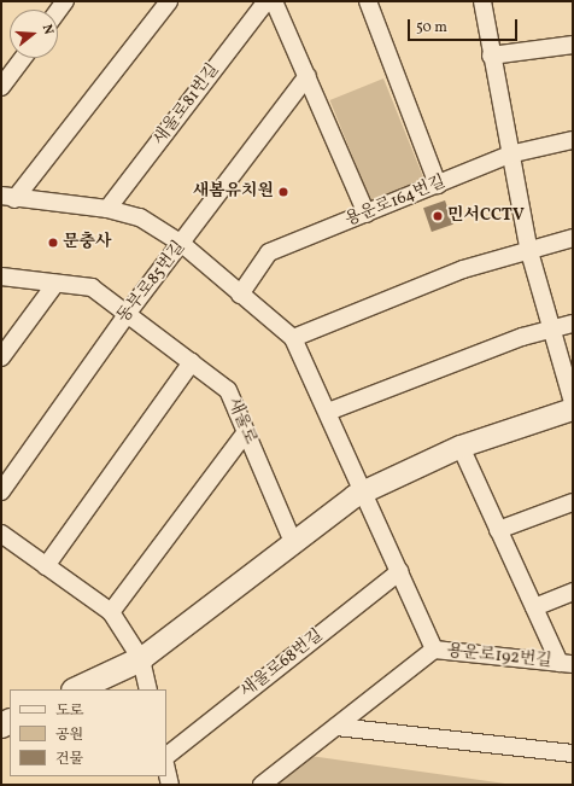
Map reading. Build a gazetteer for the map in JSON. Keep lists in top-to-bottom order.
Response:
{
  "streets": {
    "street": [
      "새울로81번길",
      "용운로164번길",
      "동부로85번길",
      "새울로",
      "용운로192번길",
      "새울로68번길"
    ]
  },
  "crossings": [
    ["동부로85번길", "새울로"]
  ],
  "places": ["새봄유치원", "민서CCTV", "문충사"],
  "legend": ["도로", "공원", "건물"],
  "scale_bar": "50 m",
  "north": "right"
}
